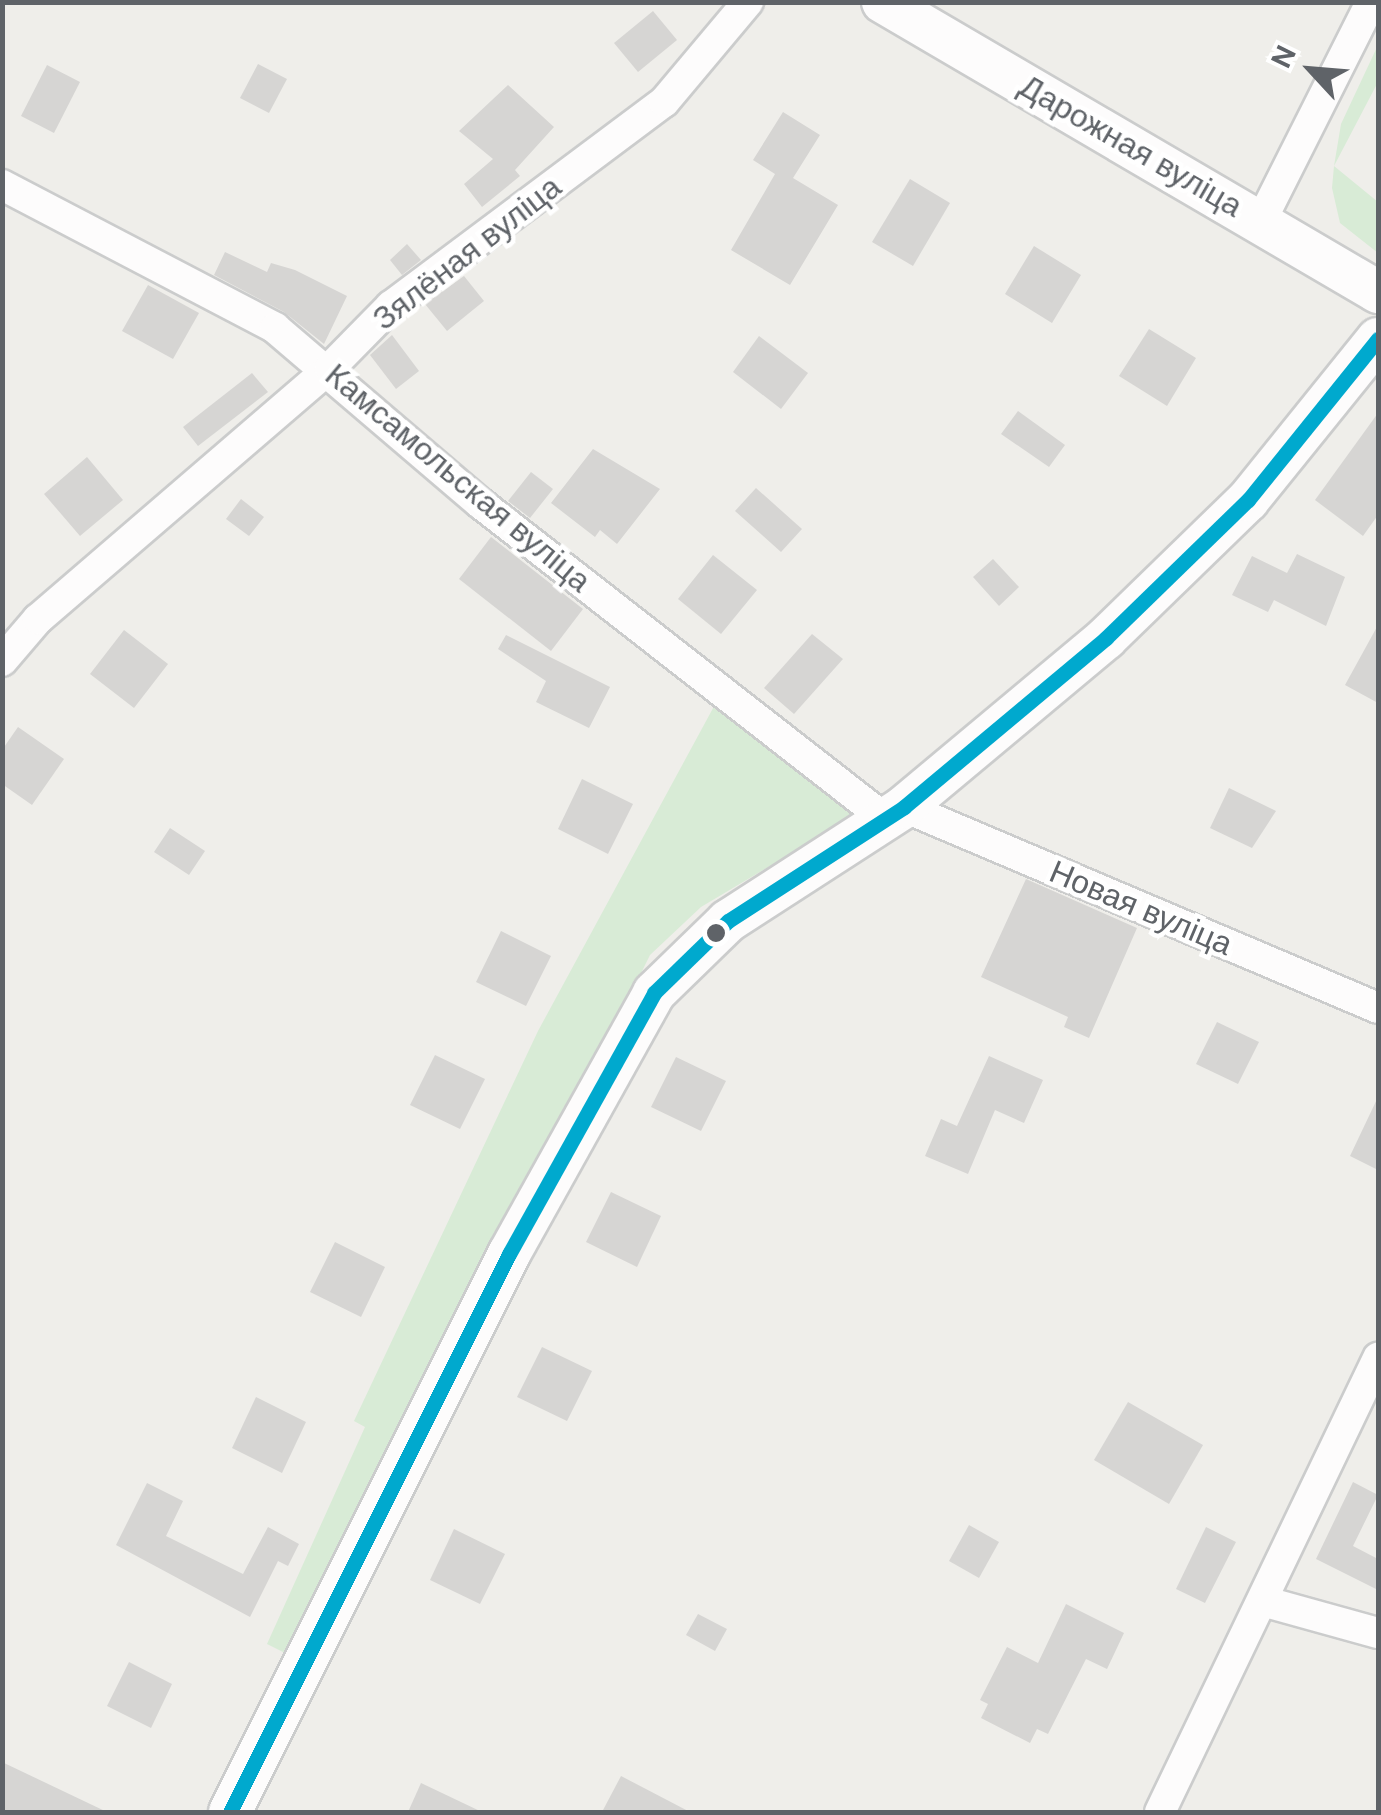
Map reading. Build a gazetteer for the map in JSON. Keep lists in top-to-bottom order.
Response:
{
  "streets": {
    "main road": ["Дарожная вуліца"],
    "street": ["Зялёная вуліца", "Камсамольская вуліца", "Новая вуліца"]
  },
  "crossings": [
    ["Зялёная вуліца", "Камсамольская вуліца"],
    ["Камсамольская вуліца", "Новая вуліца"]
  ],
  "north": "top left"
}
